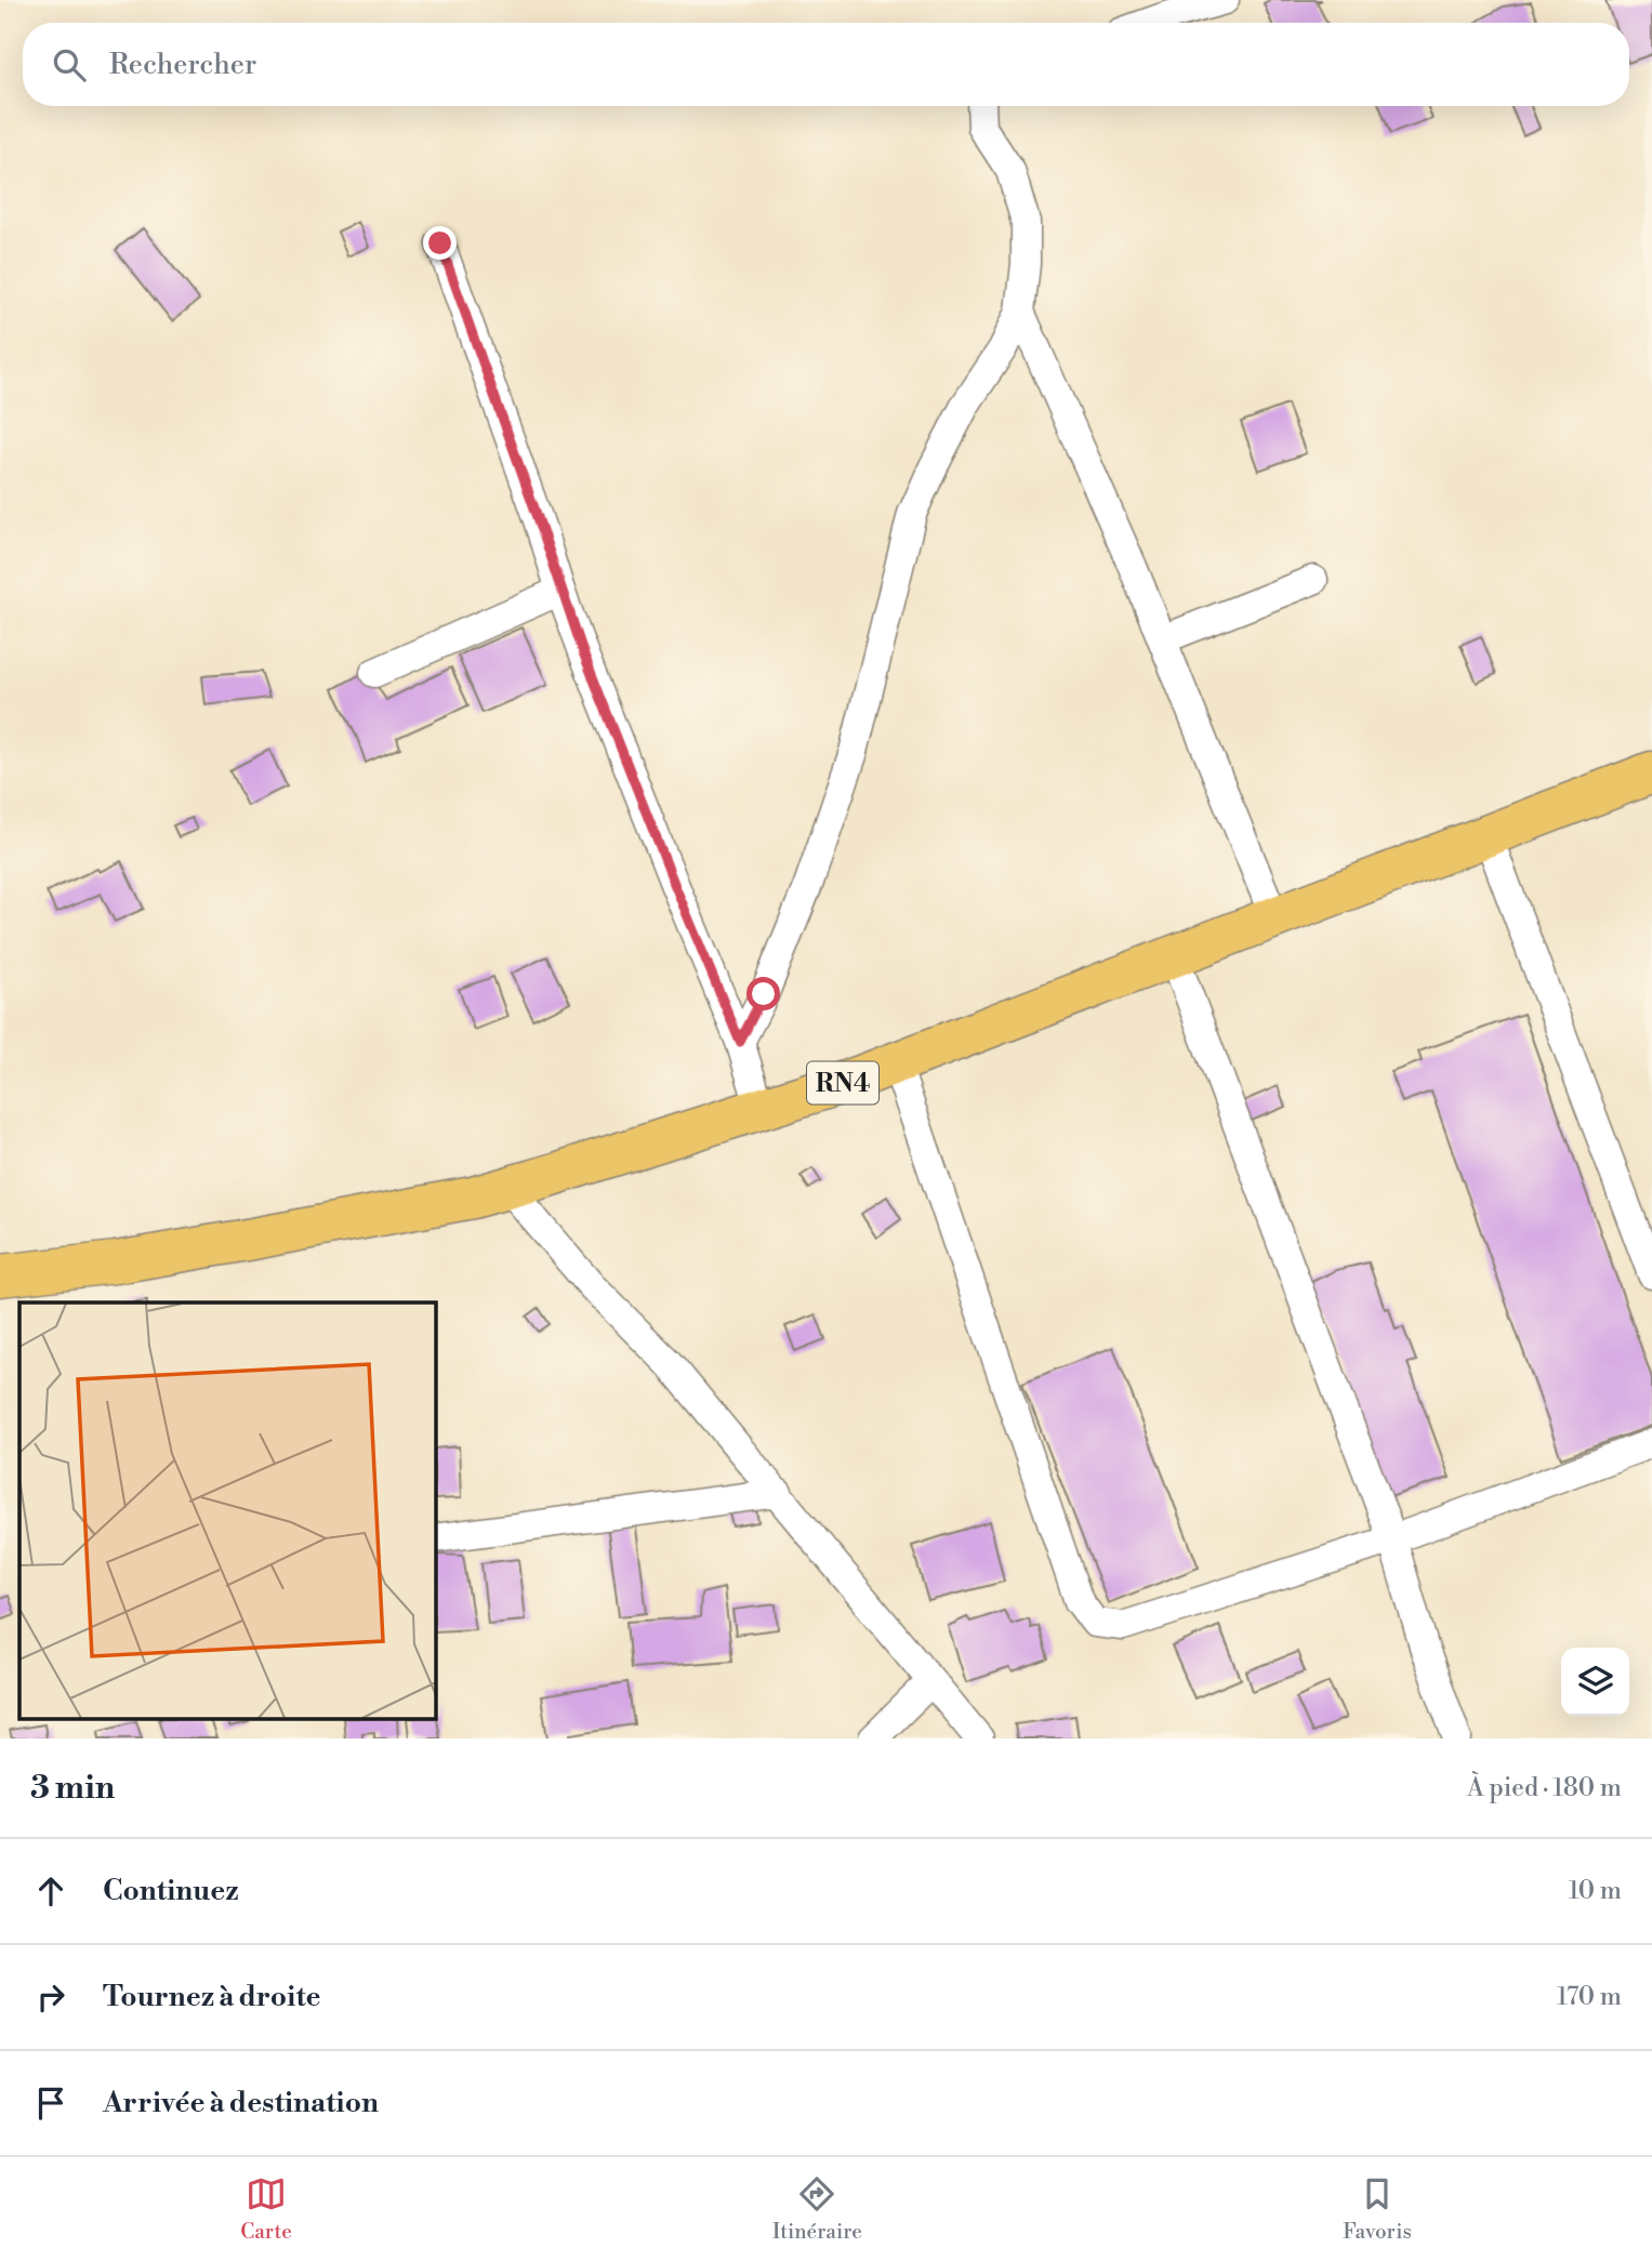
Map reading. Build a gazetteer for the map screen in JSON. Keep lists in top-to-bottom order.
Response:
{
  "streets": {
    "highway": ["RN4"]
  },
  "page": {
    "search": "Rechercher",
    "heading": ["3 min", "À pied · 180 m"],
    "list": [
      ["Continuez", "10 m"],
      ["Tournez à droite", "170 m"],
      "Arrivée à destination"
    ],
    "nav": ["Carte", "Itinéraire", "Favoris"]
  }
}
